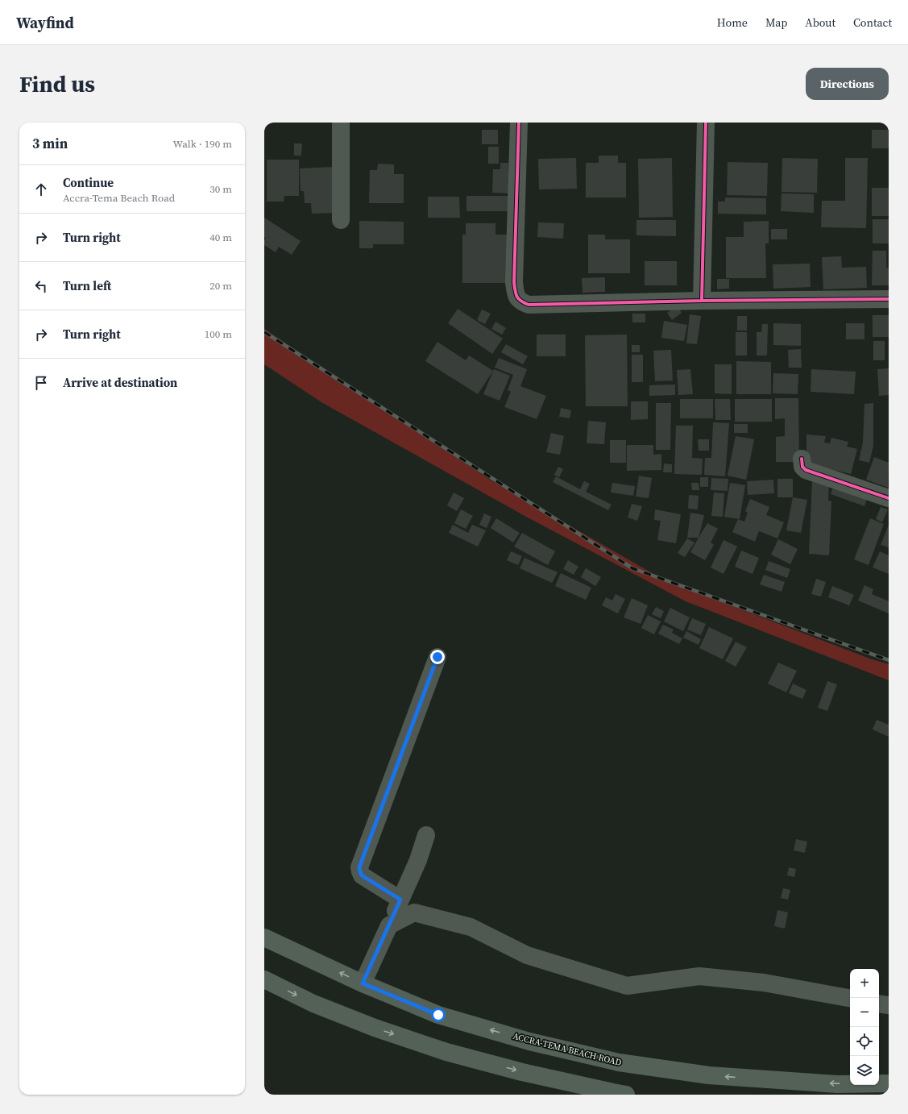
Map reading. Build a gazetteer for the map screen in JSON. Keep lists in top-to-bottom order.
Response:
{
  "streets": {
    "main road": ["ACCRA-TEMA BEACH ROAD"]
  },
  "page": {
    "header": "Wayfind",
    "nav": [
      "Home",
      "Map",
      "About",
      "Contact"
    ],
    "buttons": "Directions",
    "title": "Find us",
    "heading": ["3 min", "Walk · 190 m"],
    "list": [
      ["Continue", "Accra-Tema Beach Road", "30 m"],
      ["Turn right", "40 m"],
      ["Turn left", "20 m"],
      ["Turn right", "100 m"],
      "Arrive at destination"
    ],
    "map_buttons": ["+", "−"]
  }
}
